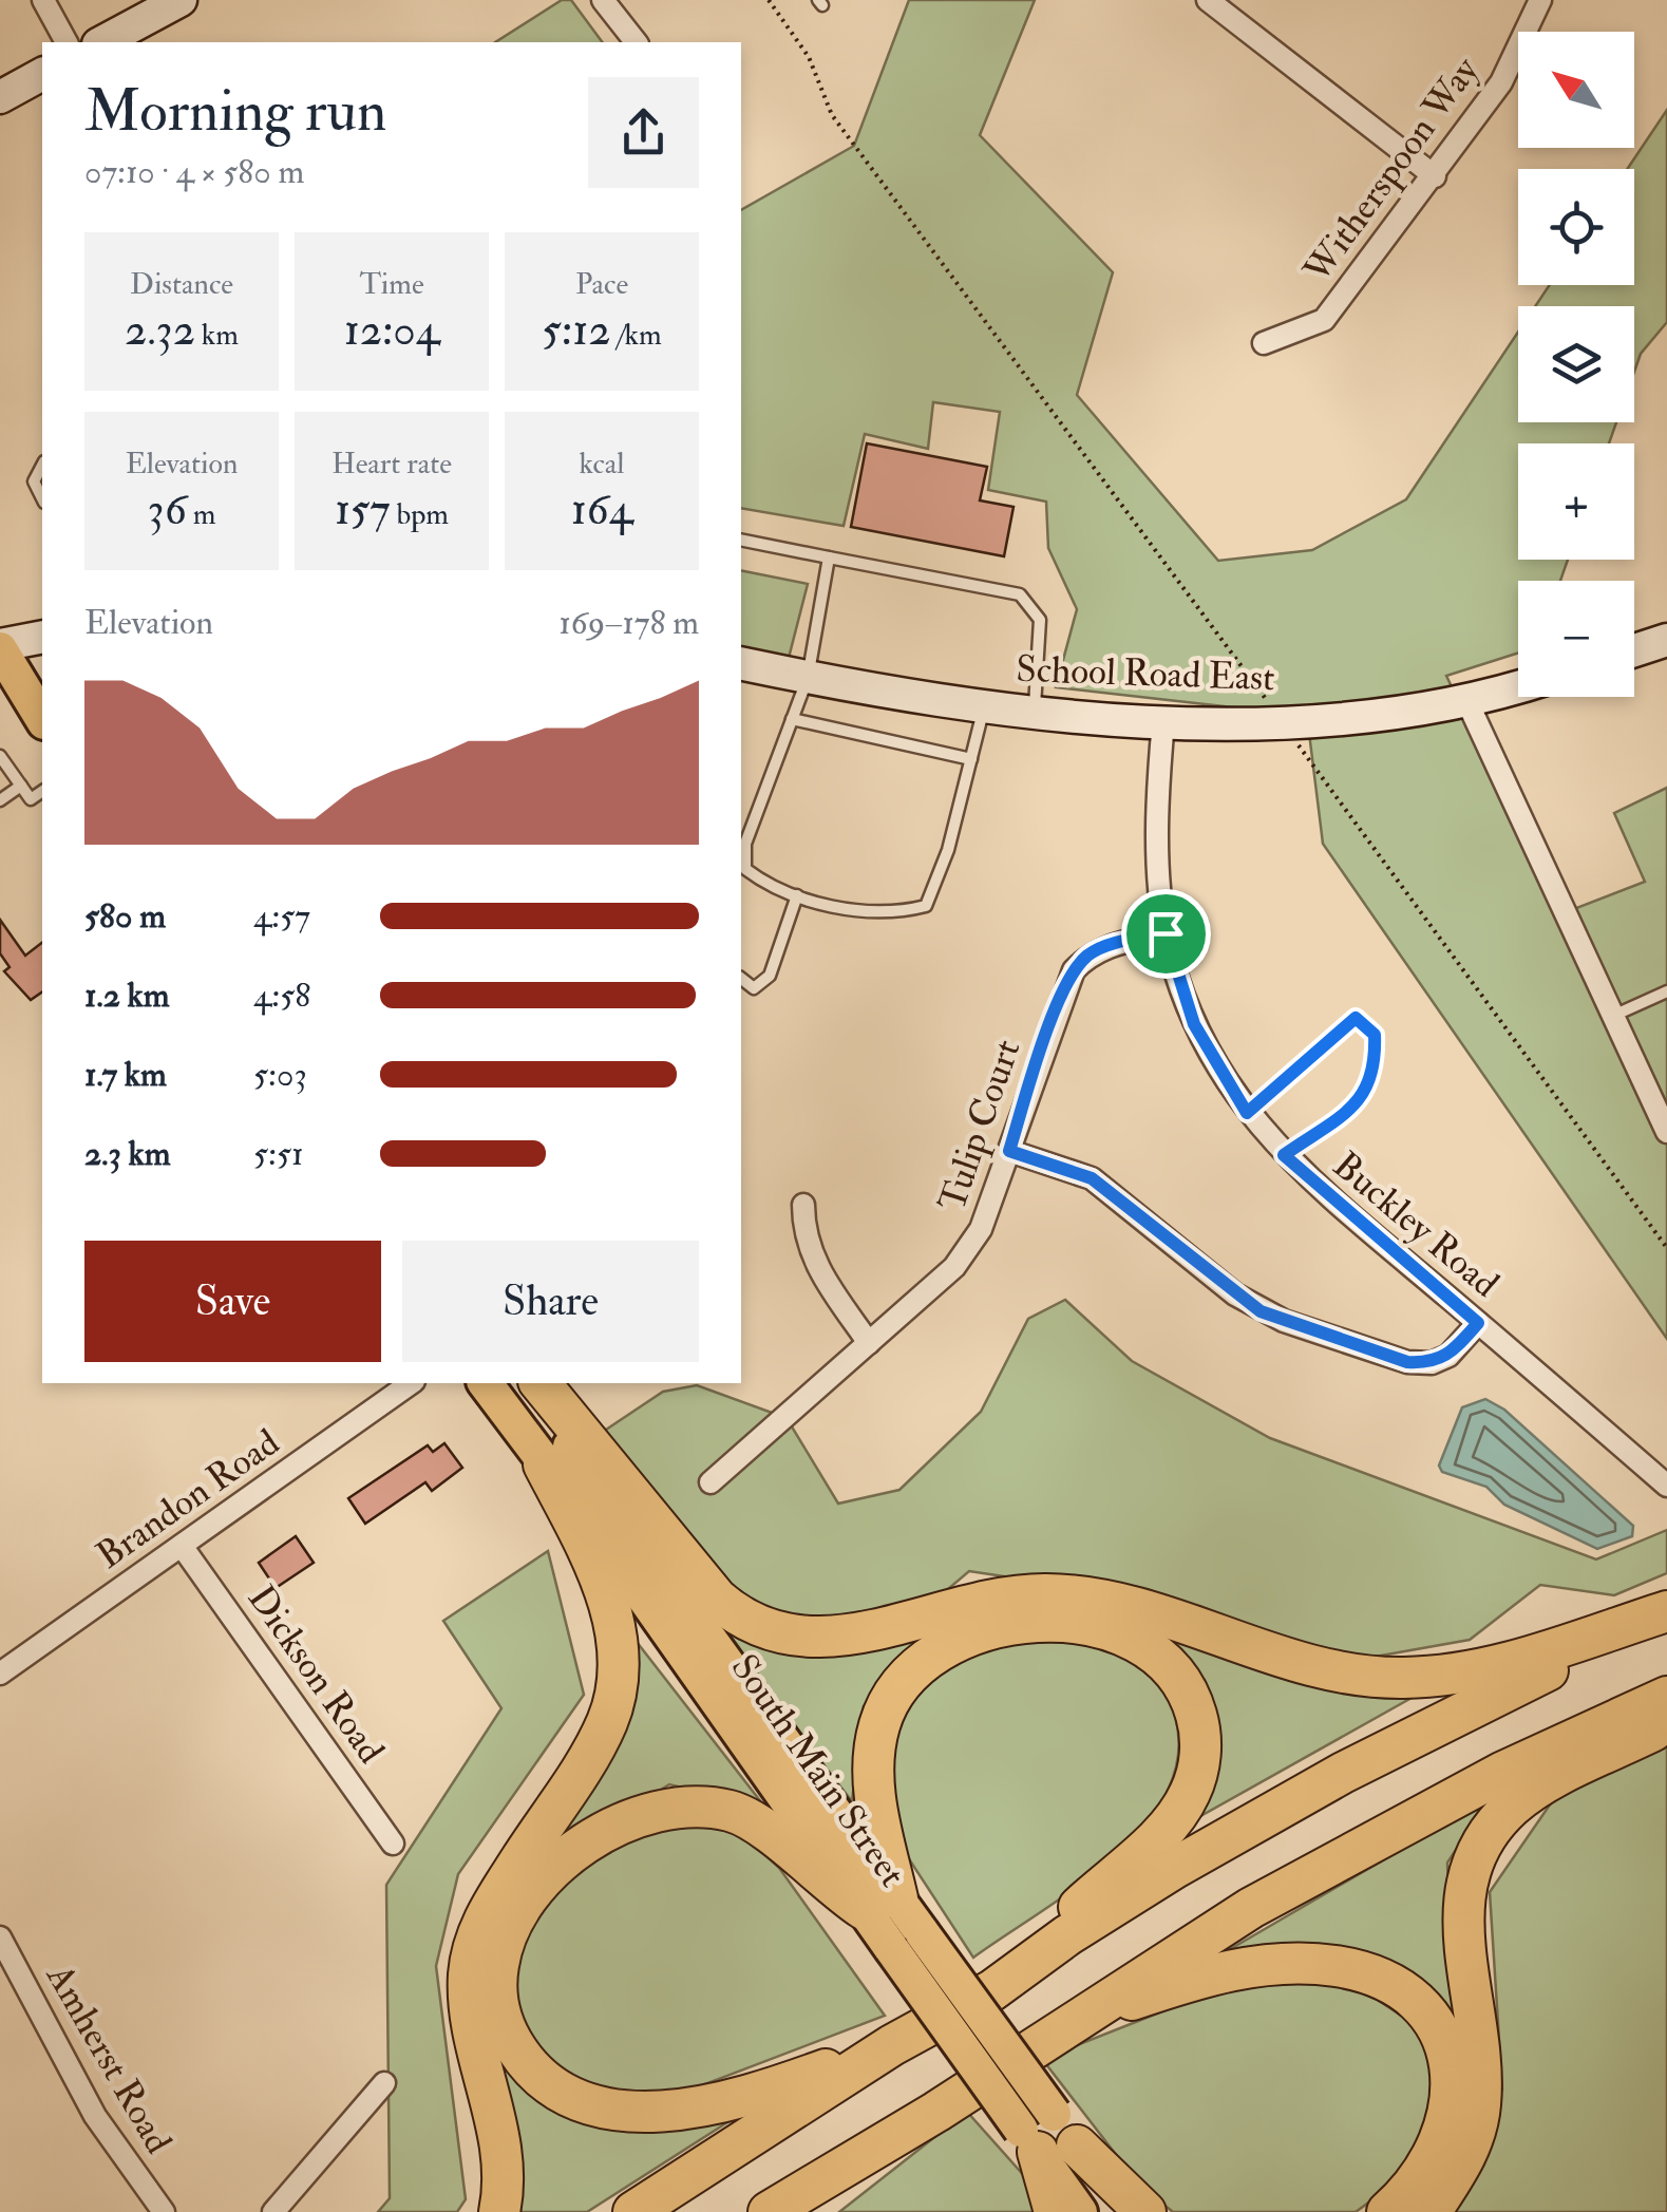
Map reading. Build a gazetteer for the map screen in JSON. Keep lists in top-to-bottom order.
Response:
{
  "streets": {
    "main road": ["South Main Street"],
    "street": [
      "Witherspoon Way",
      "School Road East",
      "Tulip Court",
      "Buckley Road",
      "Brandon Road",
      "Dickson Road",
      "Amherst Road"
    ]
  },
  "crossings": [
    ["School Road East", "Buckley Road"],
    ["Tulip Court", "Buckley Road"],
    ["Brandon Road", "Dickson Road"]
  ],
  "north": "top left",
  "page": {
    "map_buttons": ["+", "−"],
    "heading": ["Morning run", "07:10 · 4 × 580 m"],
    "stats": [
      ["Distance", "2.32 km"],
      ["Time", "12:04"],
      ["Pace", "5:12 /km"],
      ["Elevation", "36 m"],
      ["Heart rate", "157 bpm"],
      ["kcal", "164"]
    ],
    "chart": ["Elevation", "169–178 m"],
    "list": [
      {
        "name": "580 m",
        "note": "4:57"
      },
      {
        "name": "1.2 km",
        "note": "4:58"
      },
      {
        "name": "1.7 km",
        "note": "5:03"
      },
      {
        "name": "2.3 km",
        "note": "5:51"
      }
    ],
    "buttons": ["Save", "Share"]
  }
}
